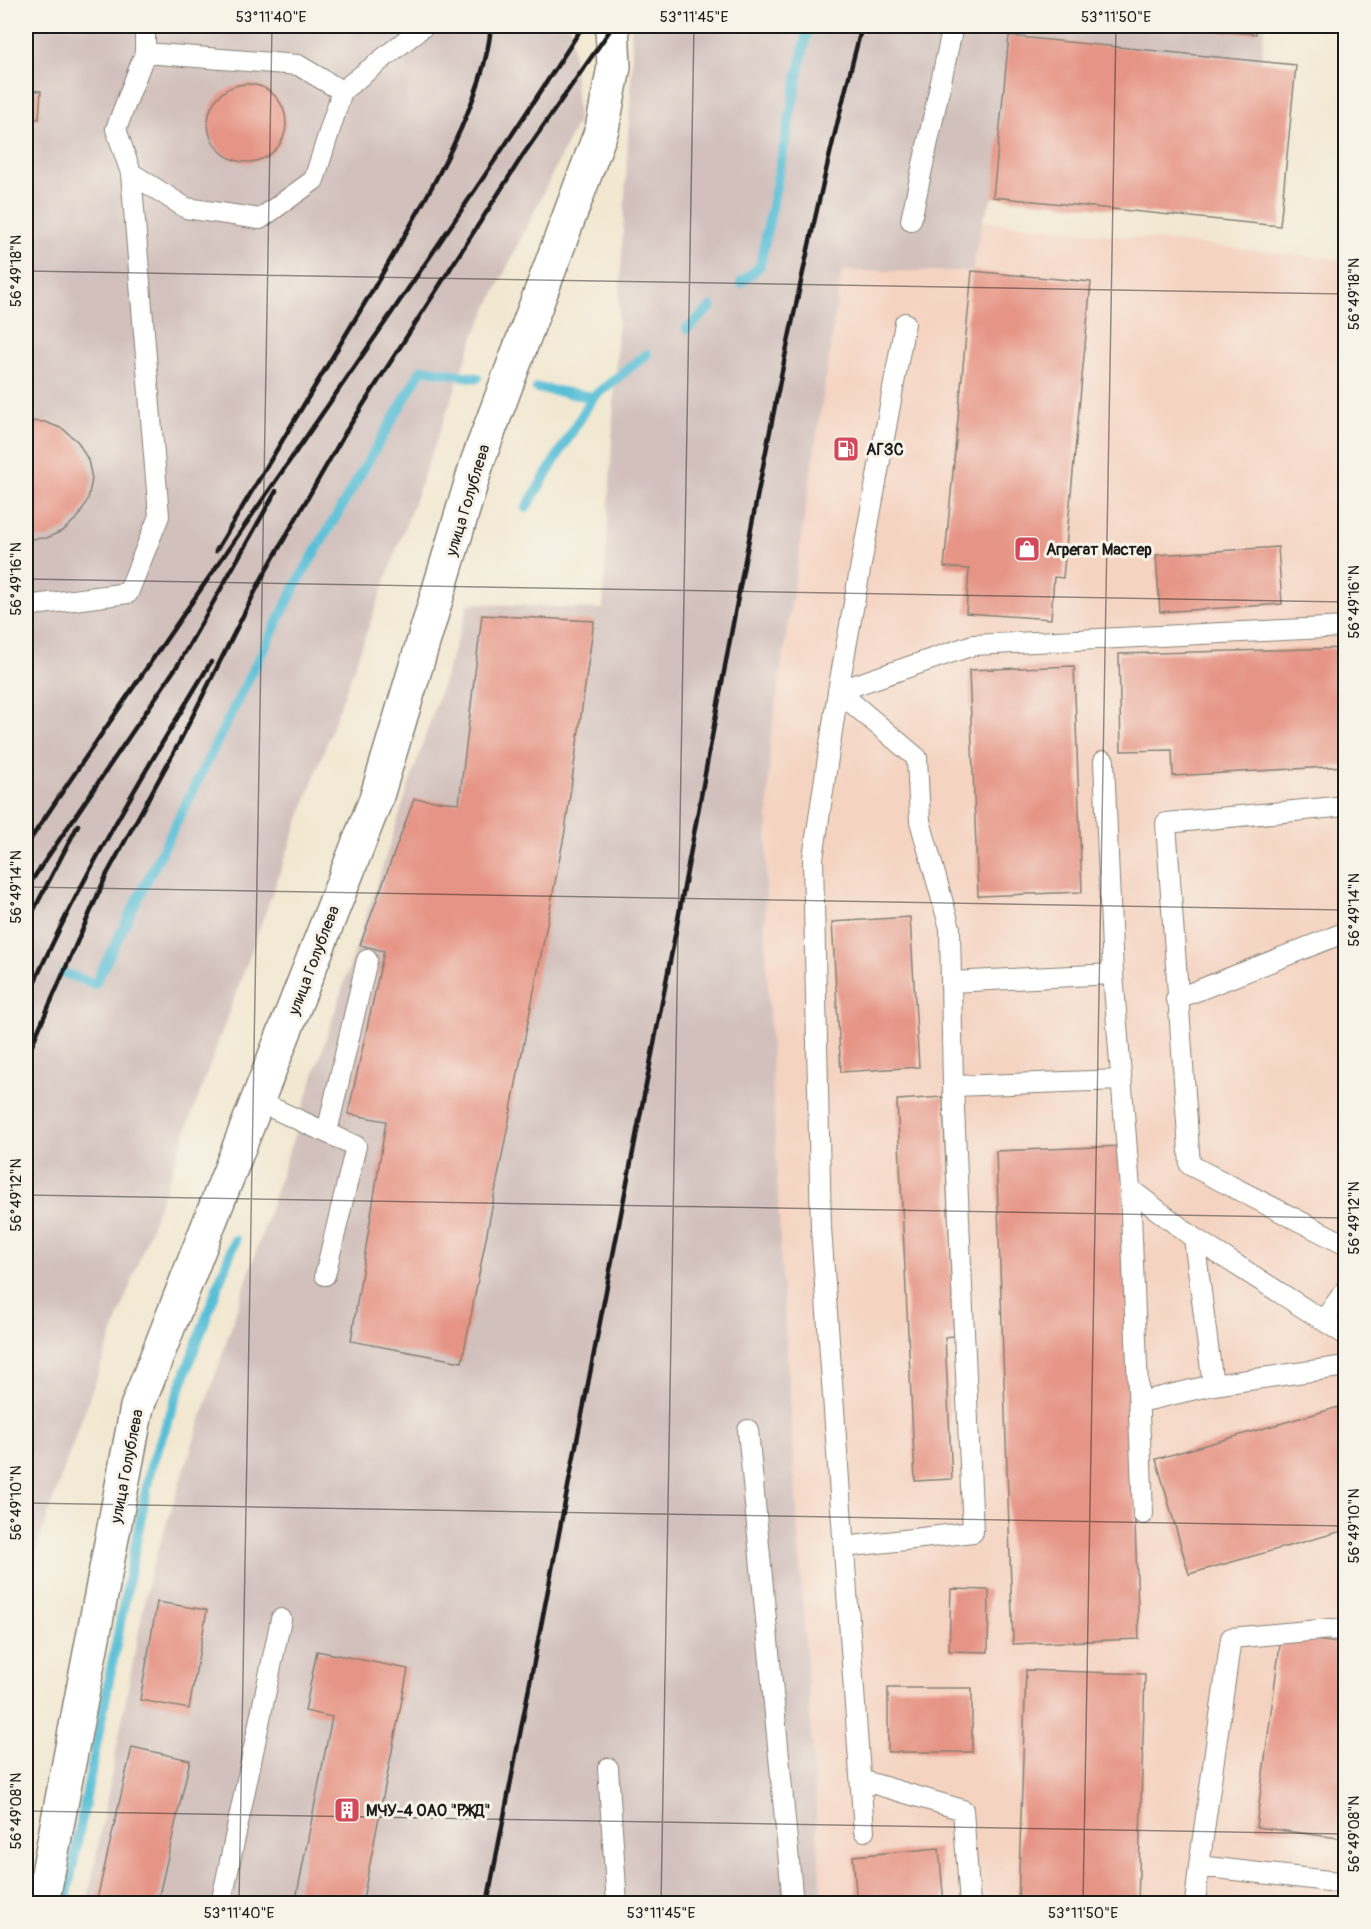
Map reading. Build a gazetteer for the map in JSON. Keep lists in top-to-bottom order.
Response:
{
  "streets": {
    "street": ["улица Голублева"]
  },
  "places": {
    "fuel station": ["АГЗС"],
    "shop": ["Агрегат Мастер"],
    "building": ["МЧУ-4 ОАО \"РЖД\""]
  },
  "coordinates": [
    "53°11'40\"E",
    "53°11'45\"E",
    "53°11'50\"E",
    "56°49'18\"N",
    "56°49'16\"N",
    "56°49'14\"N",
    "56°49'12\"N",
    "56°49'10\"N",
    "56°49'08\"N"
  ]
}
